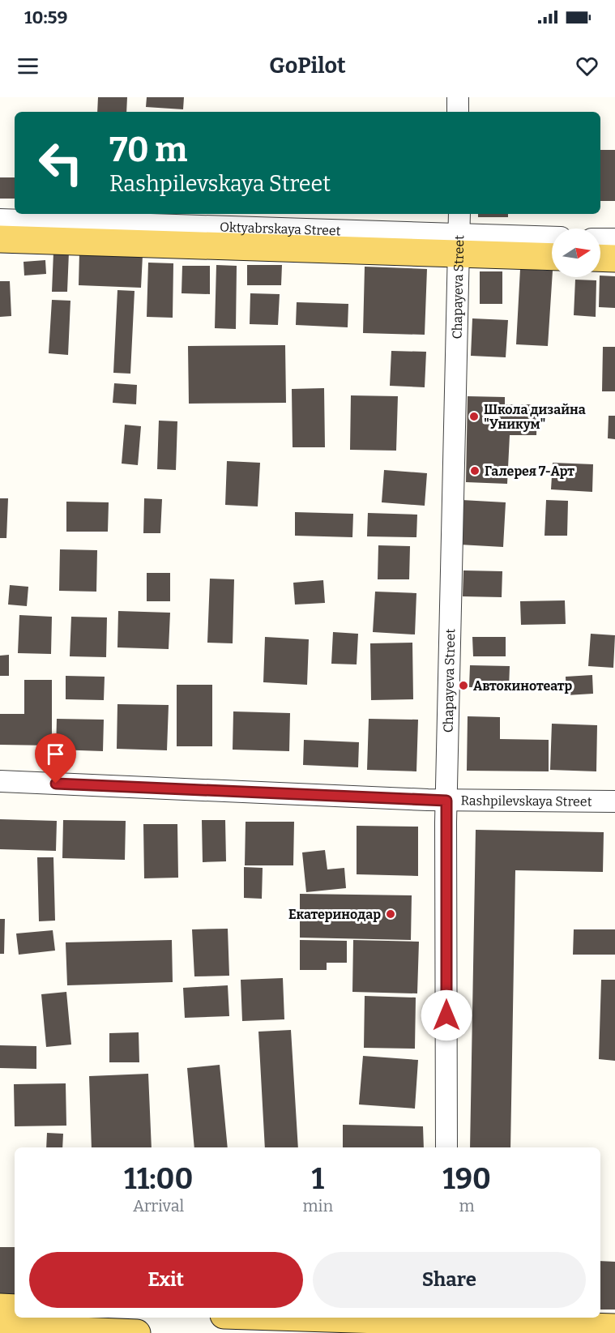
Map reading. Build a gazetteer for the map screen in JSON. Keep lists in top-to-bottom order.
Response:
{
  "streets": {
    "main road": ["Oktyabrskaya Street"],
    "street": ["Chapayeva Street", "Rashpilevskaya Street"]
  },
  "crossings": [
    ["Oktyabrskaya Street", "Chapayeva Street"],
    ["Chapayeva Street", "Rashpilevskaya Street"]
  ],
  "places": [
    "Школа дизайна \"Уникум\"",
    "Галерея 7-Арт",
    "Автокинотеатр",
    "Екатеринодар"
  ],
  "north": "right",
  "page": {
    "status": "10:59",
    "header": "GoPilot",
    "turn": ["70 m", "Rashpilevskaya Street"],
    "eta": [
      "11:00",
      "Arrival",
      "1",
      "min",
      "190",
      "m"
    ],
    "buttons": ["Exit", "Share"]
  }
}
